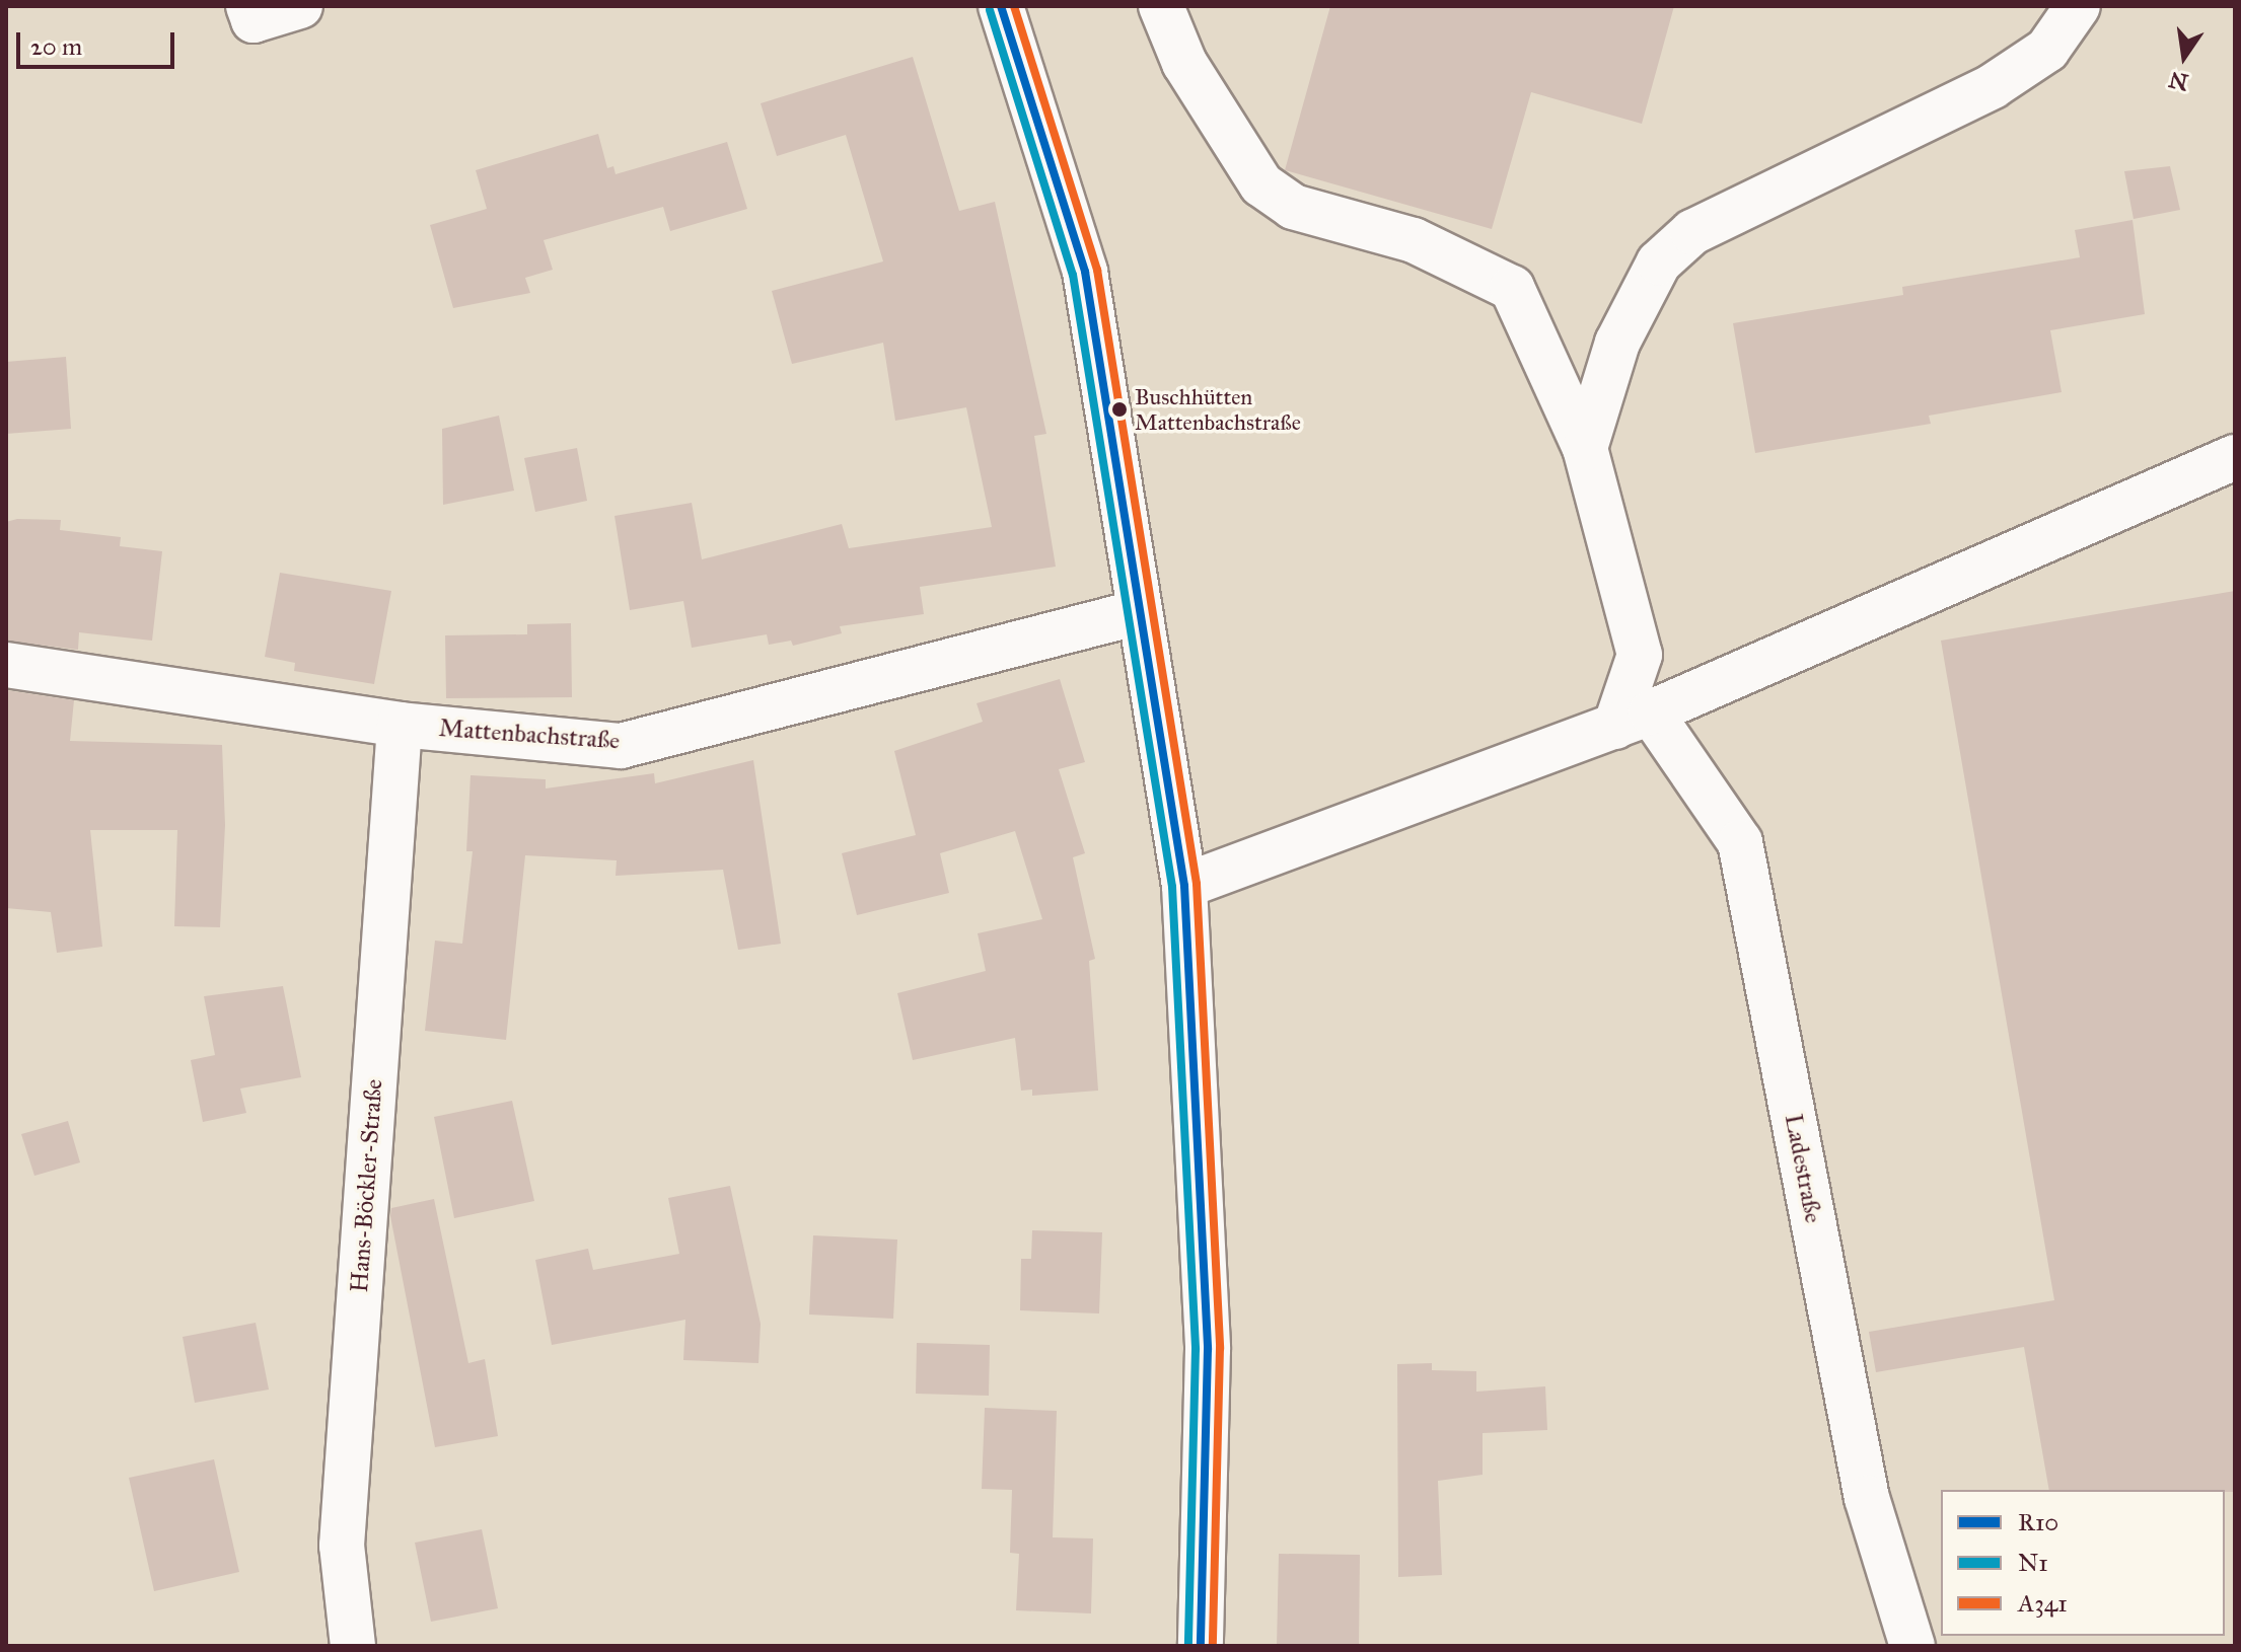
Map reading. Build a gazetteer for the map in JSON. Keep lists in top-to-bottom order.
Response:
{
  "streets": {
    "street": ["Mattenbachstraße", "Ladestraße", "Hans-Böckler-Straße"]
  },
  "crossings": [
    ["Mattenbachstraße", "Hans-Böckler-Straße"]
  ],
  "places": ["Buschhütten Mattenbachstraße"],
  "lines": ["transit line R10", "transit line A341", "transit line N1"],
  "legend": ["R10", "N1", "A341"],
  "scale_bar": "20 m",
  "north": "bottom"
}
